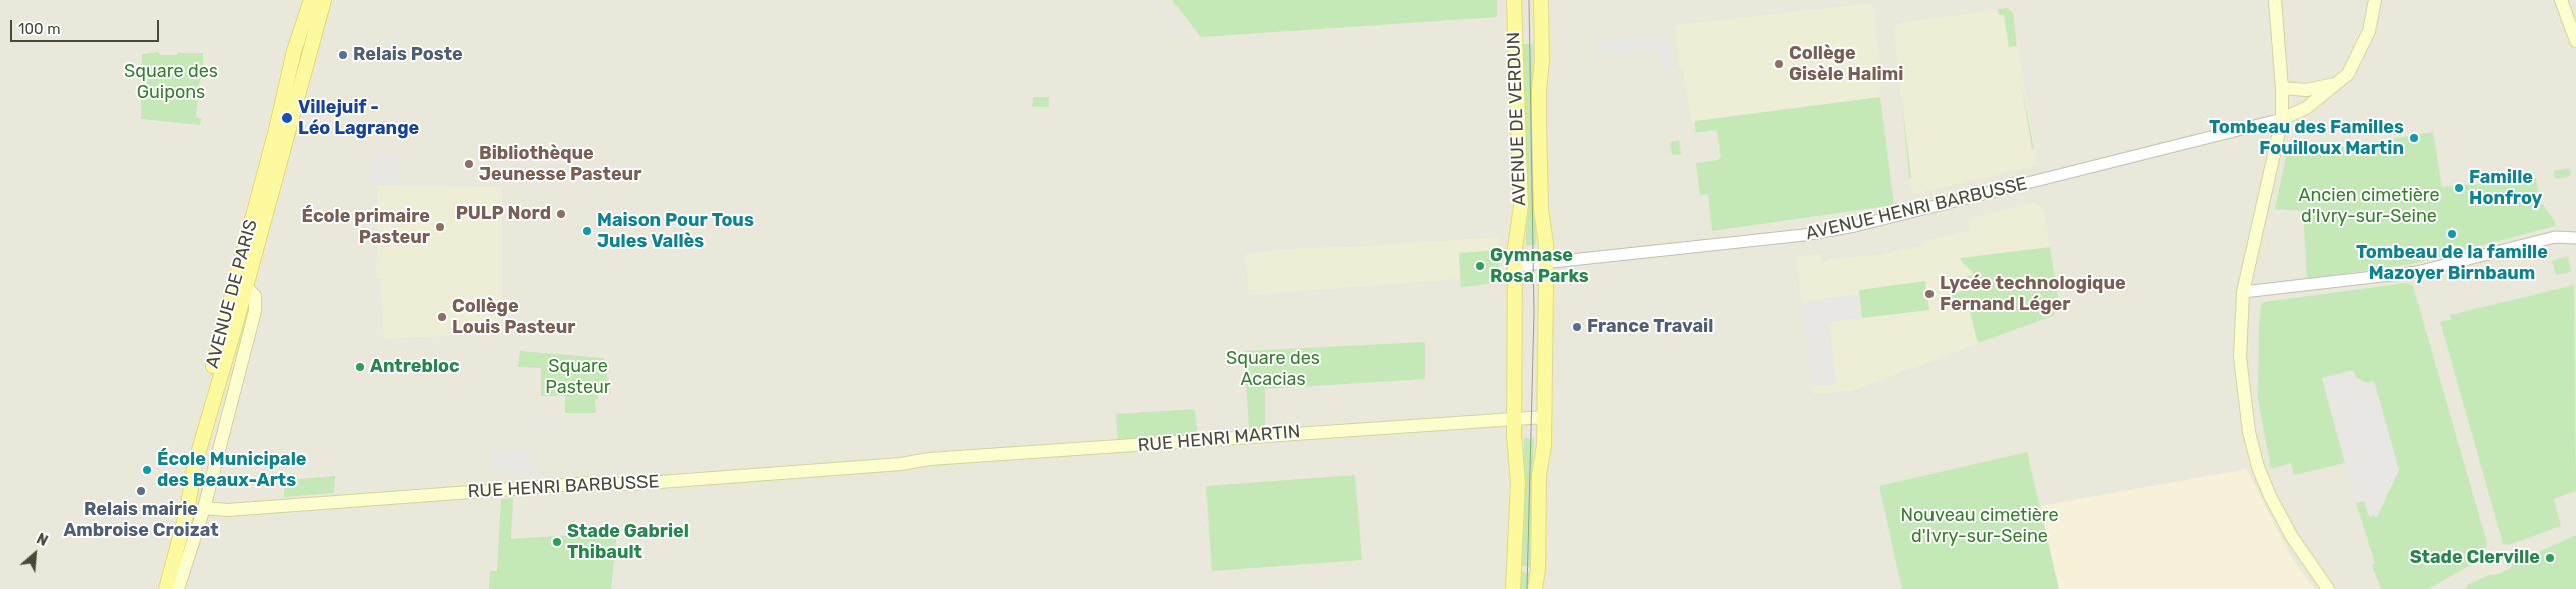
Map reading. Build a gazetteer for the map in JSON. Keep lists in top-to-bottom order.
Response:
{
  "streets": {
    "main road": [
      "AVENUE DE VERDUN",
      "AVENUE DE PARIS",
      "RUE HENRI MARTIN",
      "RUE HENRI BARBUSSE"
    ],
    "street": ["AVENUE HENRI BARBUSSE"]
  },
  "crossings": [
    ["AVENUE DE VERDUN", "AVENUE HENRI BARBUSSE"],
    ["AVENUE DE VERDUN", "RUE HENRI MARTIN"],
    ["AVENUE DE PARIS", "RUE HENRI BARBUSSE"],
    ["RUE HENRI MARTIN", "RUE HENRI BARBUSSE"]
  ],
  "parks": [
    "Square des Guipons",
    "Ancien cimetière d'Ivry-sur-Seine",
    "Square des Acacias",
    "Square Pasteur",
    "Nouveau cimetière d'Ivry-sur-Seine"
  ],
  "places": [
    "Relais Poste",
    "Collège Gisèle Halimi",
    "Villejuif - Léo Lagrange",
    "Tombeau des Familles Fouilloux Martin",
    "Bibliothèque Jeunesse Pasteur",
    "Famille Honfroy",
    "PULP Nord",
    "École primaire Pasteur",
    "Maison Pour Tous Jules Vallès",
    "Tombeau de la famille Mazoyer Birnbaum",
    "Gymnase Rosa Parks",
    "Lycée technologique Fernand Léger",
    "Collège Louis Pasteur",
    "France Travail",
    "Antrebloc",
    "École Municipale des Beaux-Arts",
    "Relais mairie Ambroise Croizat",
    "Stade Gabriel Thibault",
    "Stade Clerville"
  ],
  "scale_bar": "100 m",
  "north": "top right"
}
